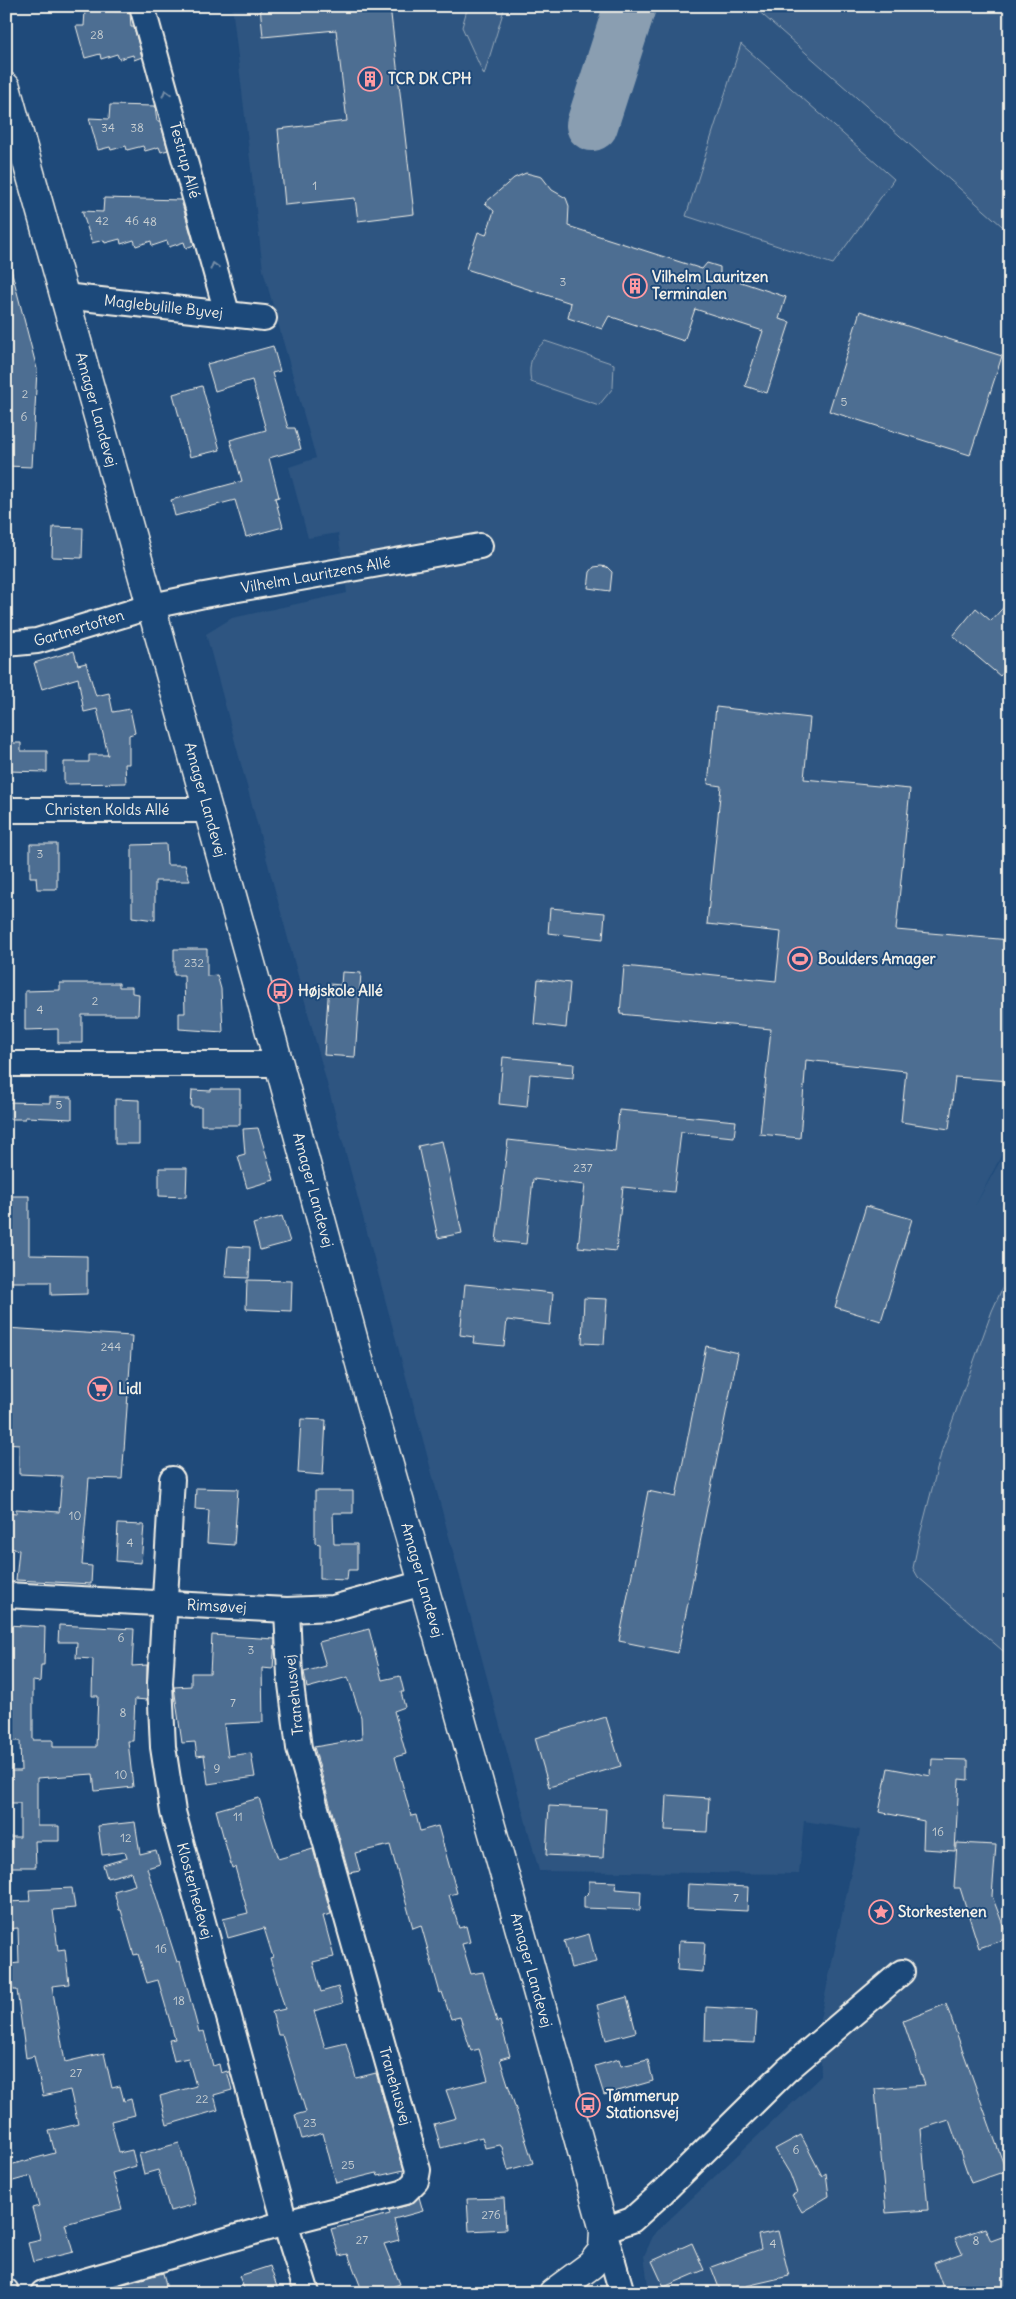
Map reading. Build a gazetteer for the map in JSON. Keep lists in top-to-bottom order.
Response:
{
  "streets": {
    "street": [
      "Testrup Allé",
      "Maglebylille Byvej",
      "Amager Landevej",
      "Vilhelm Lauritzens Allé",
      "Gartnertoften",
      "Christen Kolds Allé",
      "Rimsøvej",
      "Tranehusvej",
      "Klosterhedevej"
    ]
  },
  "crossings": [
    ["Testrup Allé", "Maglebylille Byvej"],
    ["Maglebylille Byvej", "Amager Landevej"],
    ["Amager Landevej", "Vilhelm Lauritzens Allé"],
    ["Amager Landevej", "Gartnertoften"],
    ["Amager Landevej", "Christen Kolds Allé"],
    ["Amager Landevej", "Rimsøvej"],
    ["Vilhelm Lauritzens Allé", "Gartnertoften"],
    ["Rimsøvej", "Tranehusvej"],
    ["Rimsøvej", "Klosterhedevej"],
    ["Tranehusvej", "Klosterhedevej"]
  ],
  "one_way": ["Testrup Allé"],
  "places": {
    "building": ["TCR DK CPH", "Vilhelm Lauritzen Terminalen"],
    "sports": ["Boulders Amager"],
    "bus stop": ["Højskole Allé", "Tømmerup Stationsvej"],
    "supermarket": ["Lidl"],
    "place": ["Storkestenen"]
  },
  "house_numbers": [
    "28",
    "34",
    "38",
    "1",
    "42",
    "46",
    "48",
    "3",
    "2",
    "5",
    "6",
    "3",
    "232",
    "2",
    "4",
    "5",
    "237",
    "244",
    "10",
    "4",
    "6",
    "3",
    "7",
    "8",
    "9",
    "10",
    "11",
    "16",
    "12",
    "7",
    "16",
    "18",
    "27",
    "22",
    "23",
    "6",
    "25",
    "276",
    "27",
    "8",
    "4"
  ]
}
